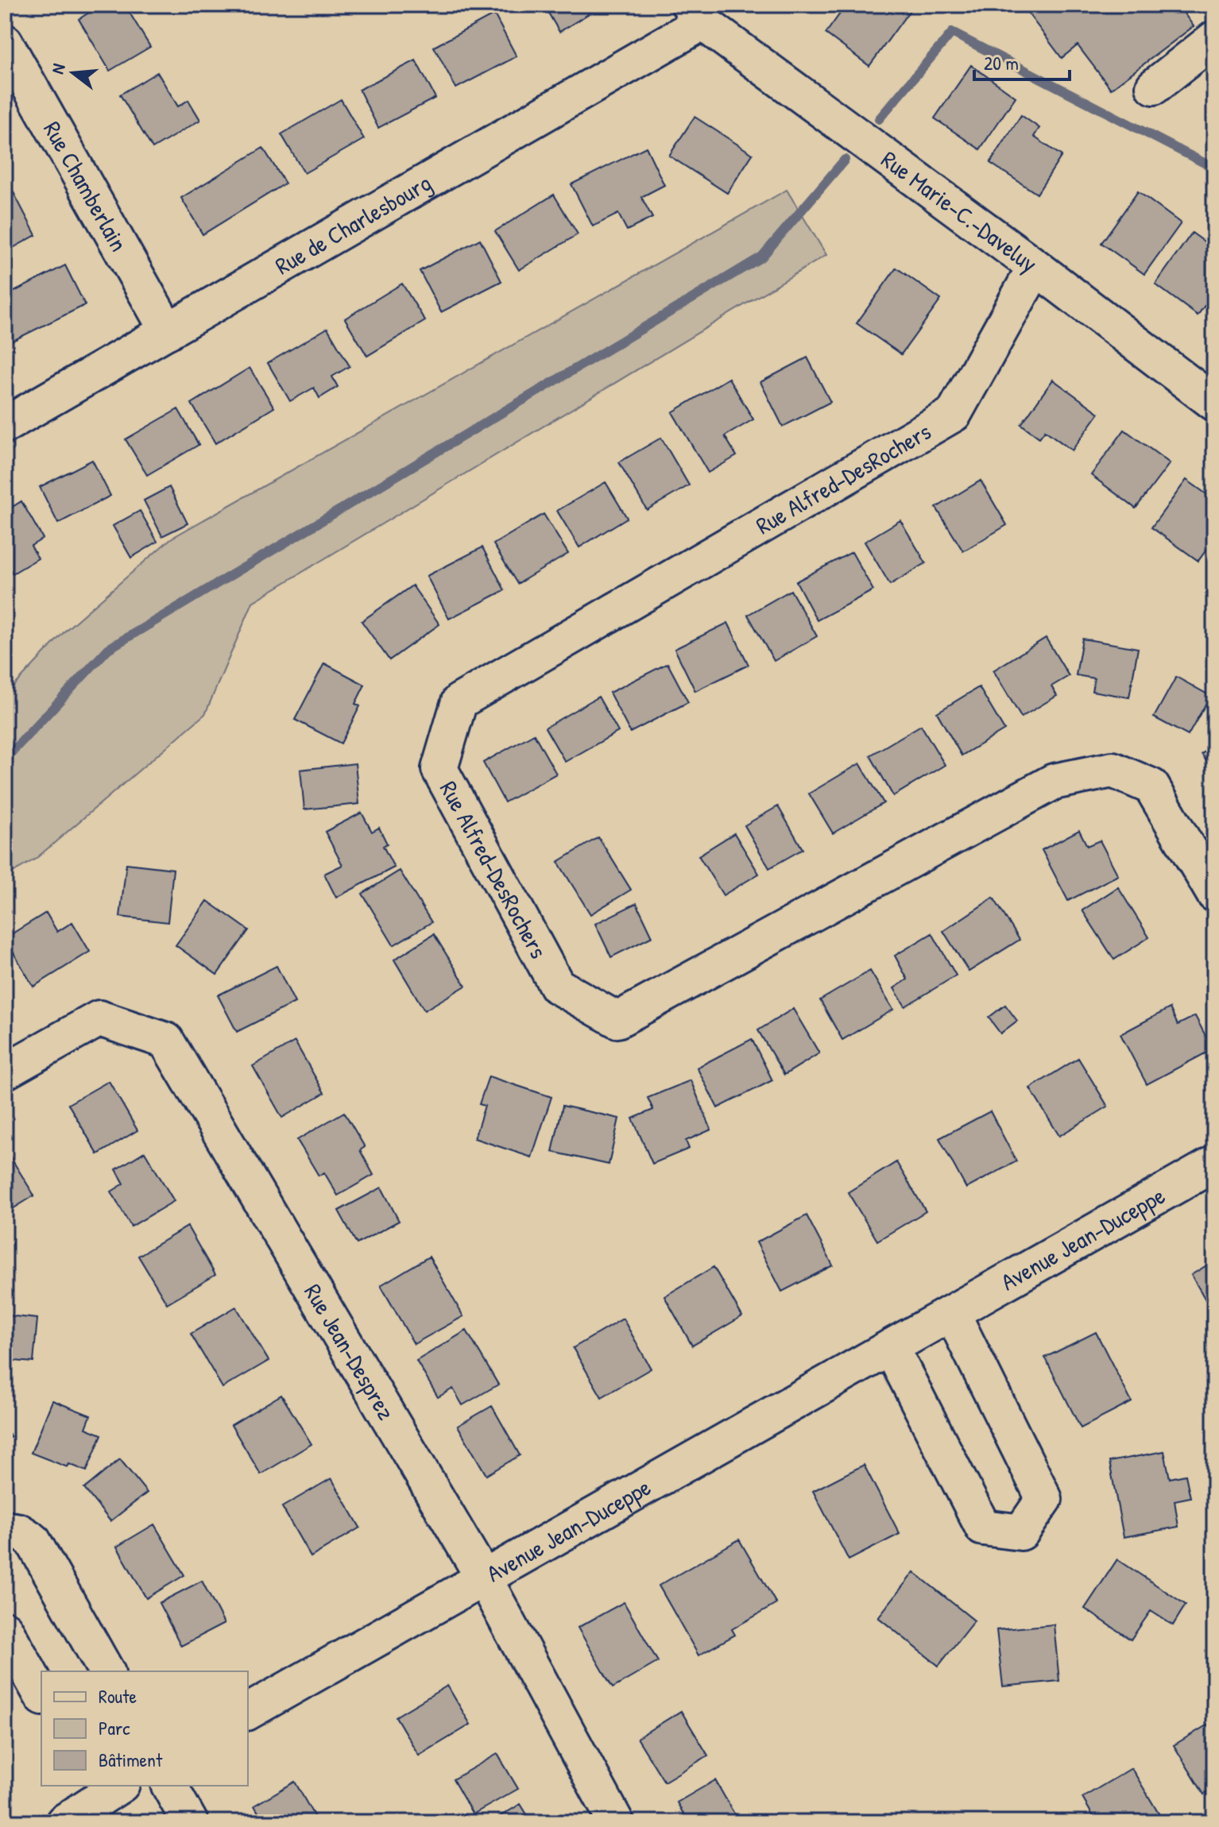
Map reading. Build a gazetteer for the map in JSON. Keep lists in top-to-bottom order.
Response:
{
  "streets": {
    "street": [
      "Rue Chamberlain",
      "Rue Marie-C.-Daveluy",
      "Rue de Charlesbourg",
      "Rue Alfred-DesRochers",
      "Avenue Jean-Duceppe",
      "Rue Jean-Desprez"
    ]
  },
  "crossings": [
    ["Rue Chamberlain", "Rue de Charlesbourg"],
    ["Rue Marie-C.-Daveluy", "Rue de Charlesbourg"],
    ["Rue Marie-C.-Daveluy", "Rue Alfred-DesRochers"],
    ["Avenue Jean-Duceppe", "Rue Jean-Desprez"]
  ],
  "legend": ["Route", "Parc", "Bâtiment"],
  "scale_bar": "20 m",
  "north": "left"
}
